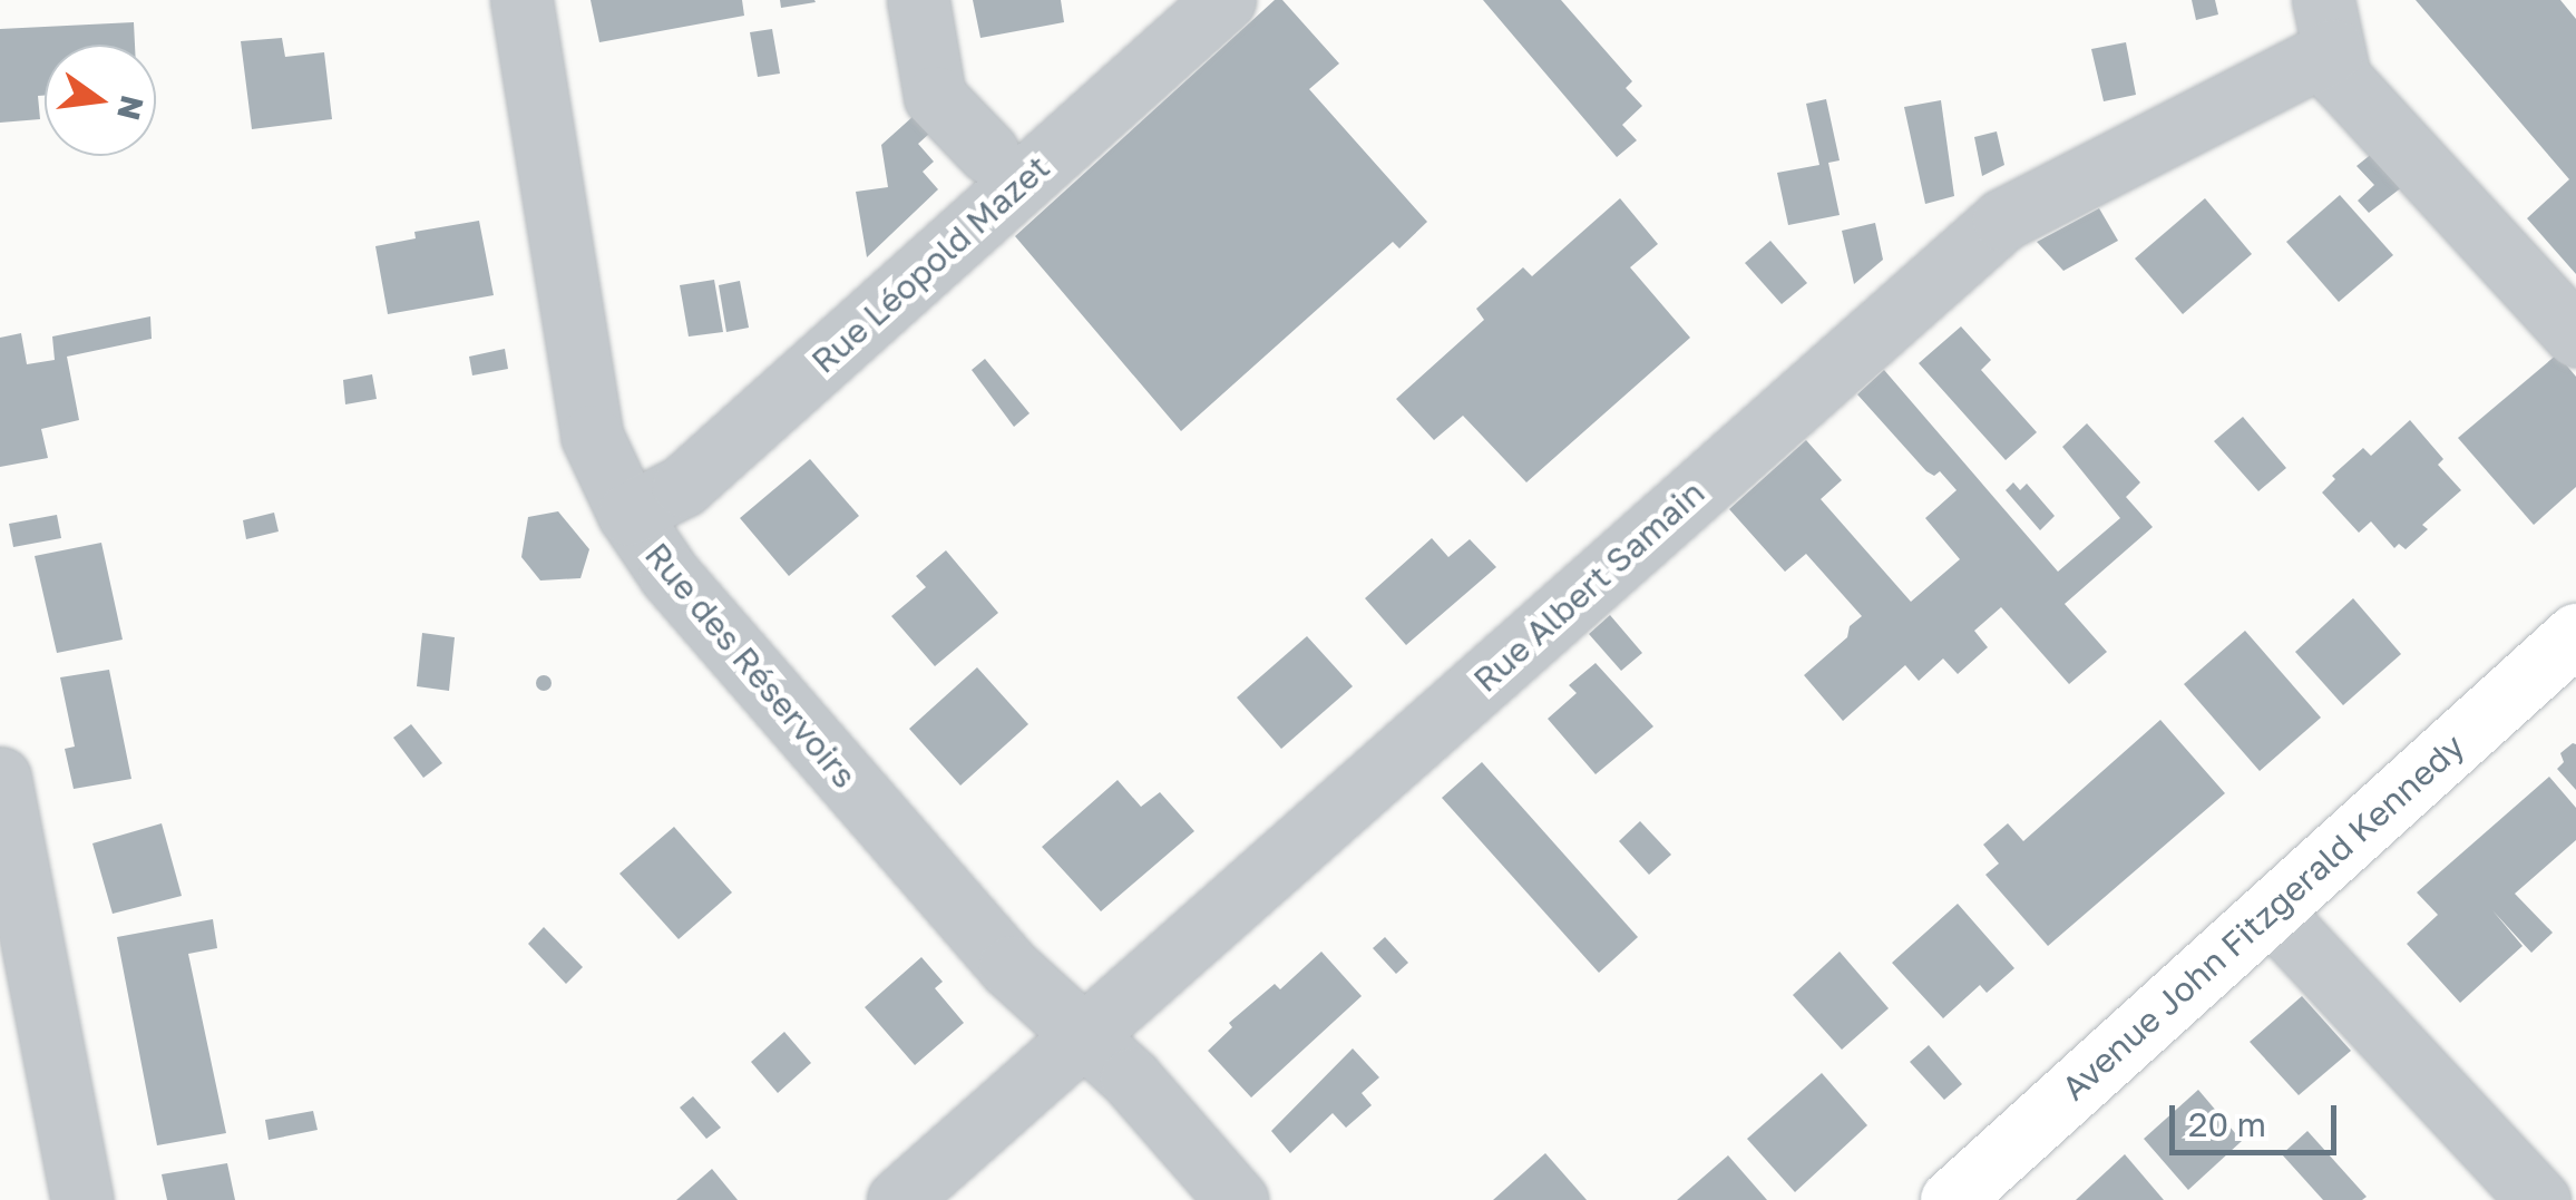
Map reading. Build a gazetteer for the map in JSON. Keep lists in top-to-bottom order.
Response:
{
  "streets": {
    "main road": ["Avenue John Fitzgerald Kennedy"],
    "street": ["Rue Léopold Mazet", "Rue Albert Samain", "Rue des Réservoirs"]
  },
  "crossings": [
    ["Rue Léopold Mazet", "Rue des Réservoirs"],
    ["Rue Albert Samain", "Rue des Réservoirs"]
  ],
  "scale_bar": "20 m",
  "north": "right"
}
